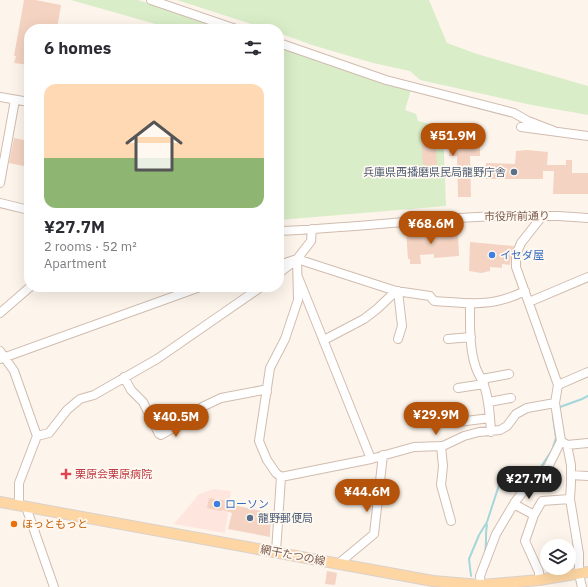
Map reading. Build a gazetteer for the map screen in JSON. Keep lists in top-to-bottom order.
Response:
{
  "streets": {
    "main road": ["網干たつの線"],
    "street": ["市役所前通り"]
  },
  "places": {
    "other": [
      "兵庫県西播磨県民局龍野庁舎",
      "イセダ屋",
      "ローソン",
      "龍野郵便局",
      "ほっともっと"
    ],
    "health": ["栗原会栗原病院"]
  },
  "page": {
    "heading": "6 homes",
    "list": [
      {
        "name": "¥27.7M",
        "note": "2 rooms · 52 m² · Apartment"
      }
    ],
    "price": [
      "¥51.9M",
      "¥68.6M",
      "¥29.9M",
      "¥40.5M",
      "¥27.7M",
      "¥44.6M"
    ]
  }
}
